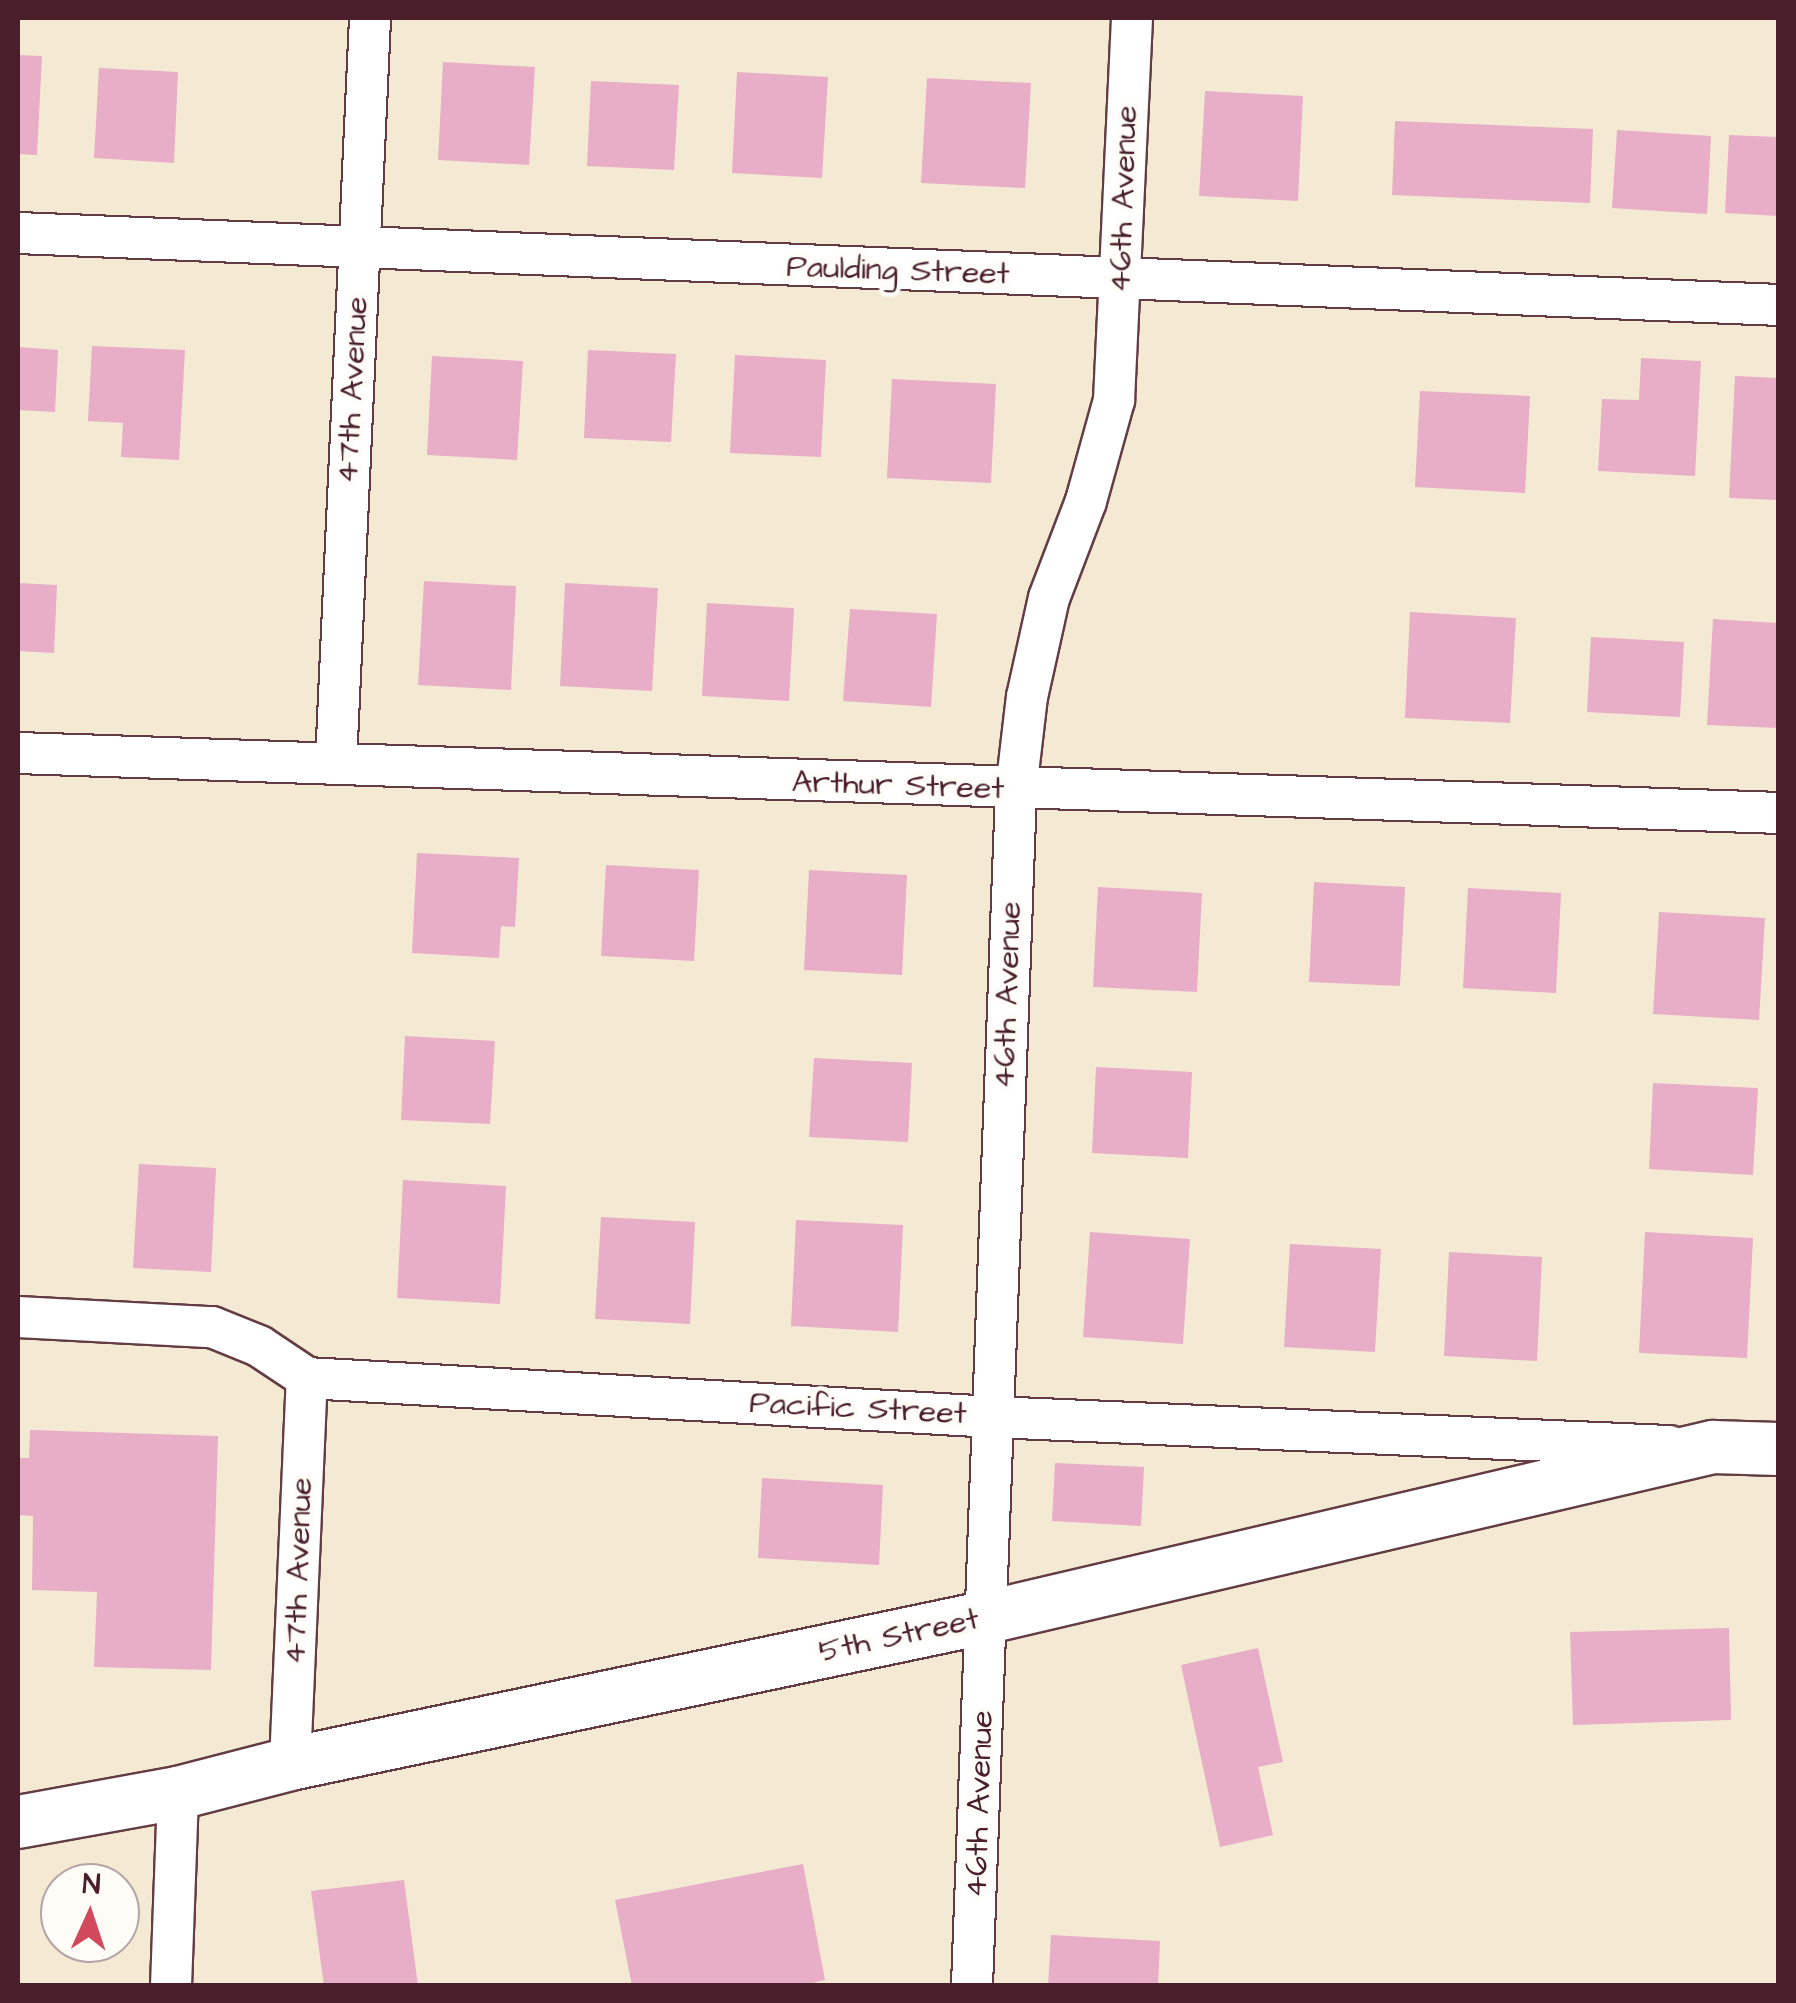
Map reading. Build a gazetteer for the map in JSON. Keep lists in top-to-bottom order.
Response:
{
  "streets": {
    "street": [
      "46th Avenue",
      "Paulding Street",
      "47th Avenue",
      "Arthur Street",
      "Pacific Street",
      "5th Street"
    ]
  },
  "crossings": [
    ["46th Avenue", "Paulding Street"],
    ["46th Avenue", "Arthur Street"],
    ["46th Avenue", "Pacific Street"],
    ["46th Avenue", "5th Street"],
    ["Paulding Street", "47th Avenue"],
    ["47th Avenue", "Arthur Street"],
    ["47th Avenue", "Pacific Street"],
    ["47th Avenue", "5th Street"],
    ["Pacific Street", "5th Street"]
  ],
  "north": "top"
}
